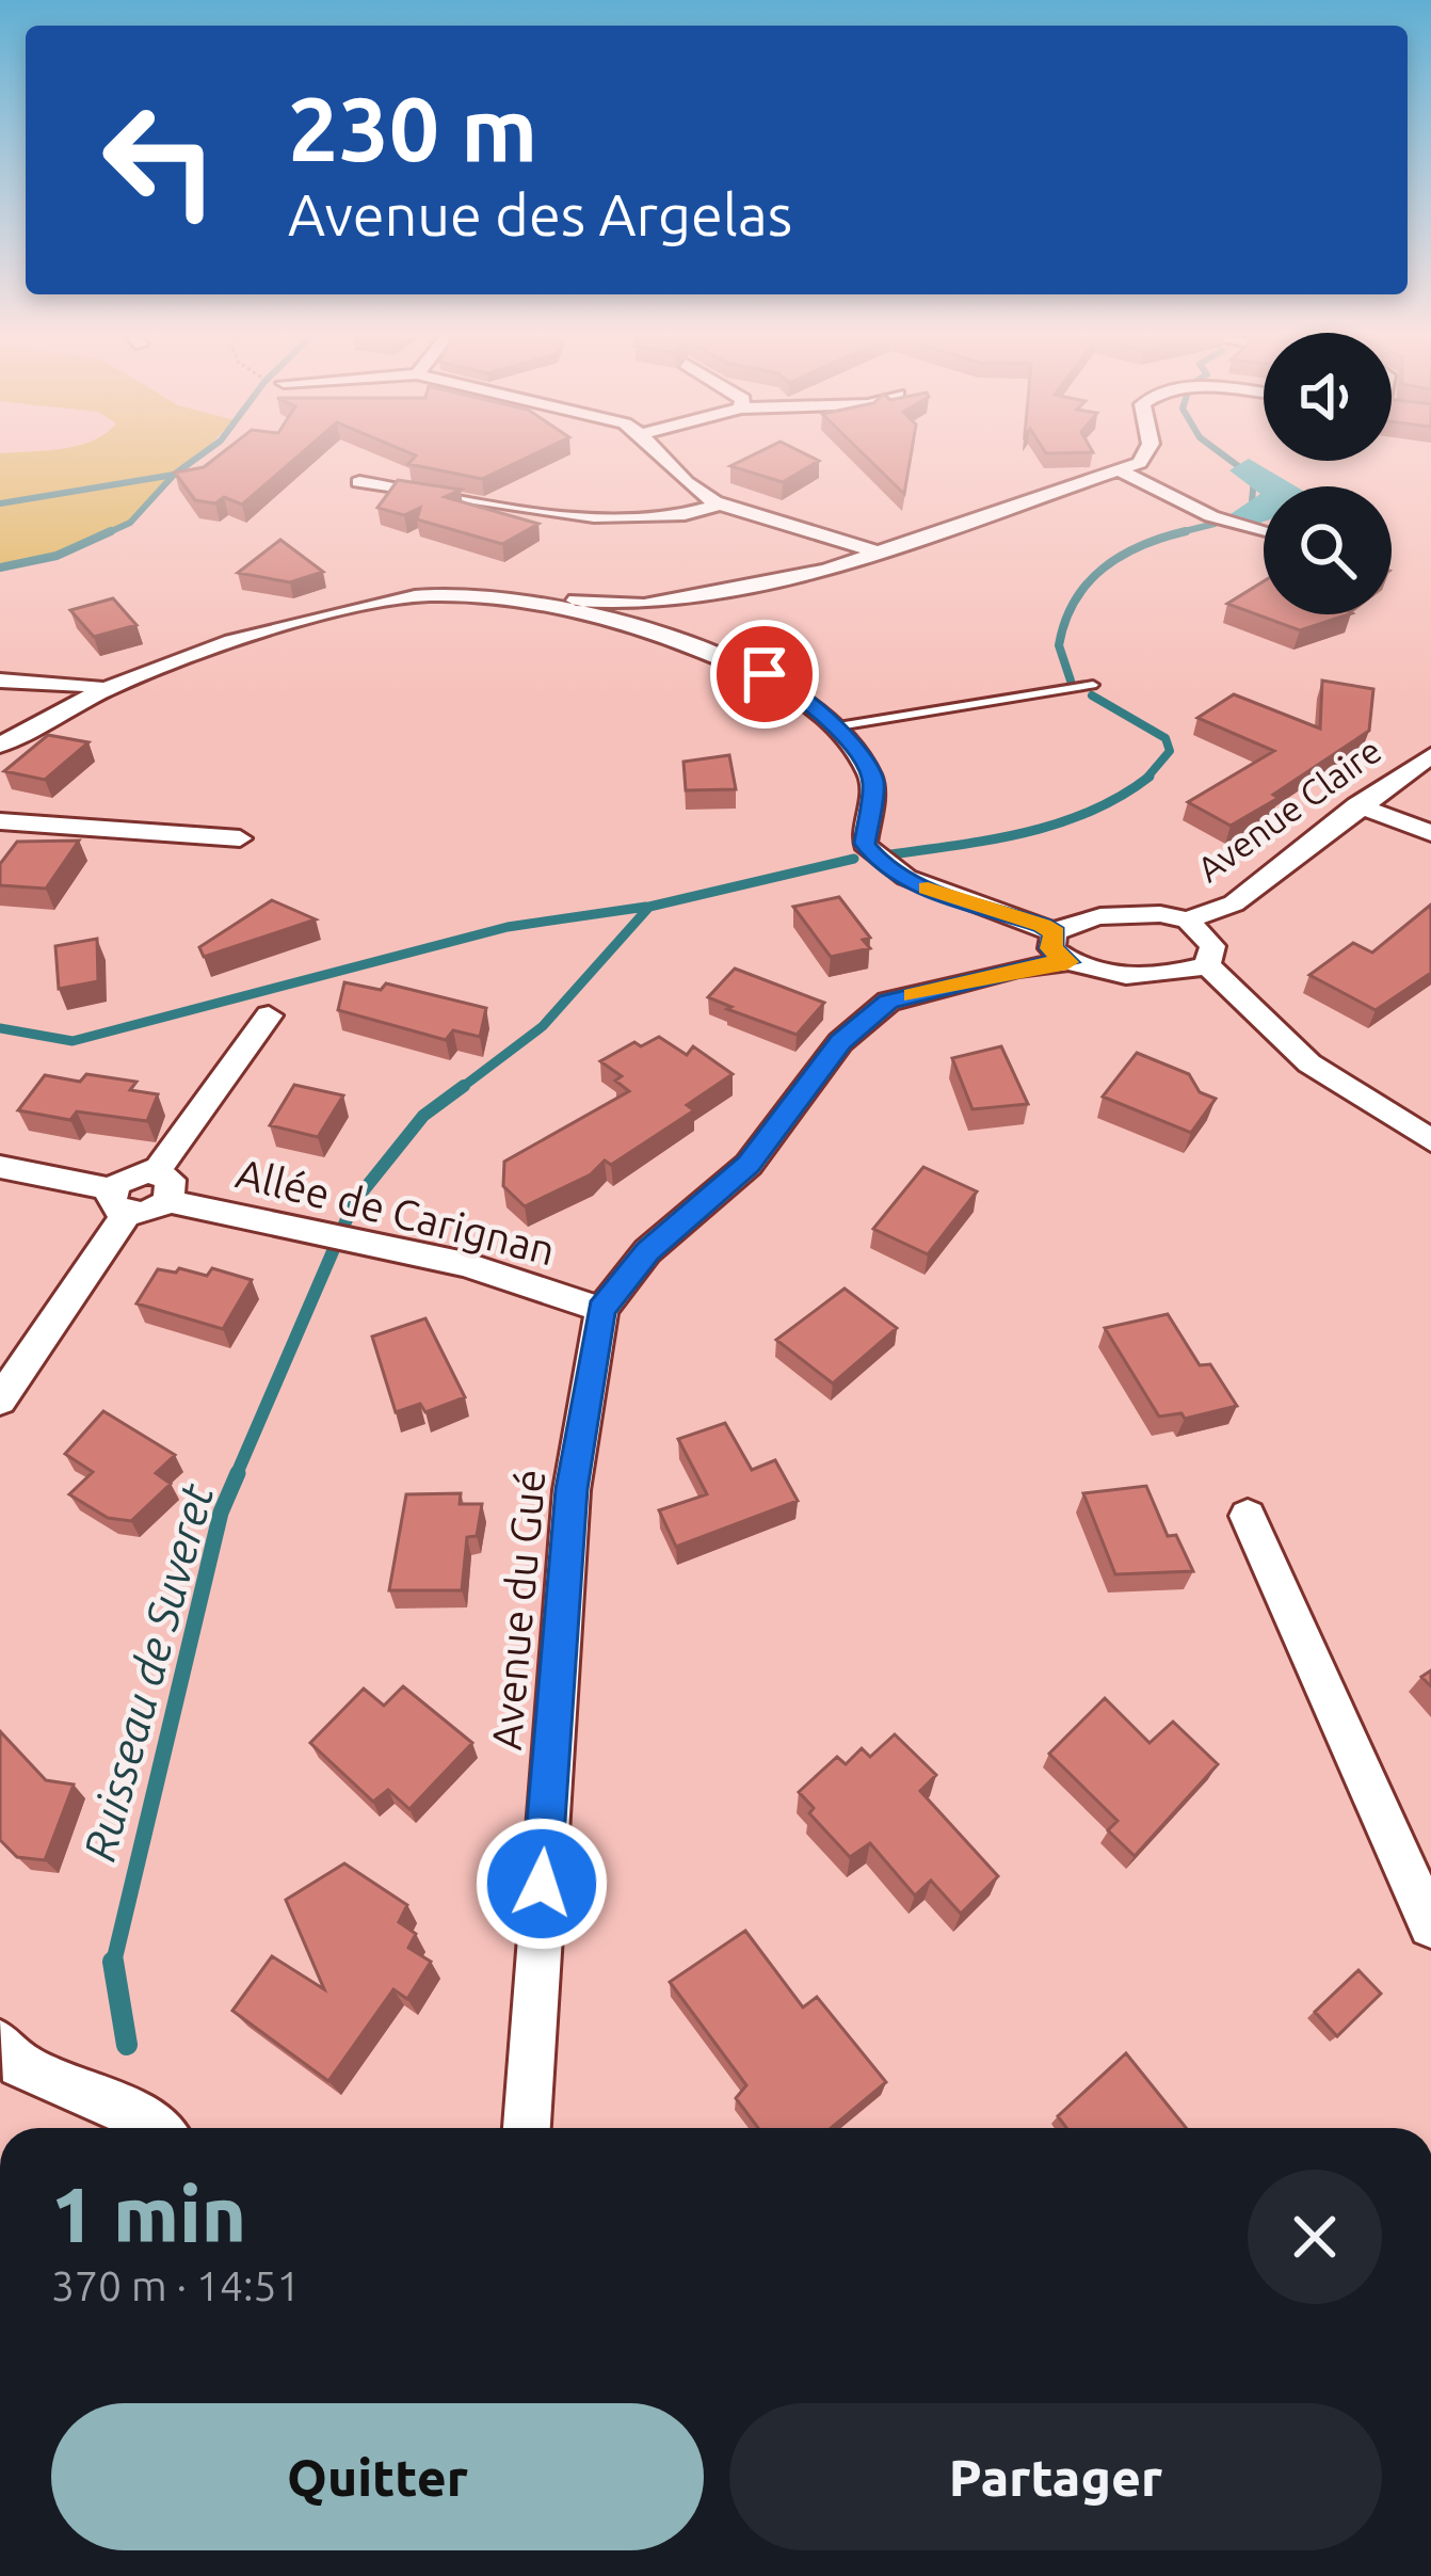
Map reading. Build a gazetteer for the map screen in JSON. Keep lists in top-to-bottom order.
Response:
{
  "streets": {
    "street": ["Avenue Claire", "Allée de Carignan", "Avenue du Gué"]
  },
  "crossings": [
    ["Allée de Carignan", "Avenue du Gué"]
  ],
  "water": ["Ruisseau de Suveret"],
  "page": {
    "turn": ["230 m", "Avenue des Argelas"],
    "heading": ["1 min", "370 m · 14:51"],
    "buttons": ["Quitter", "Partager"]
  }
}
